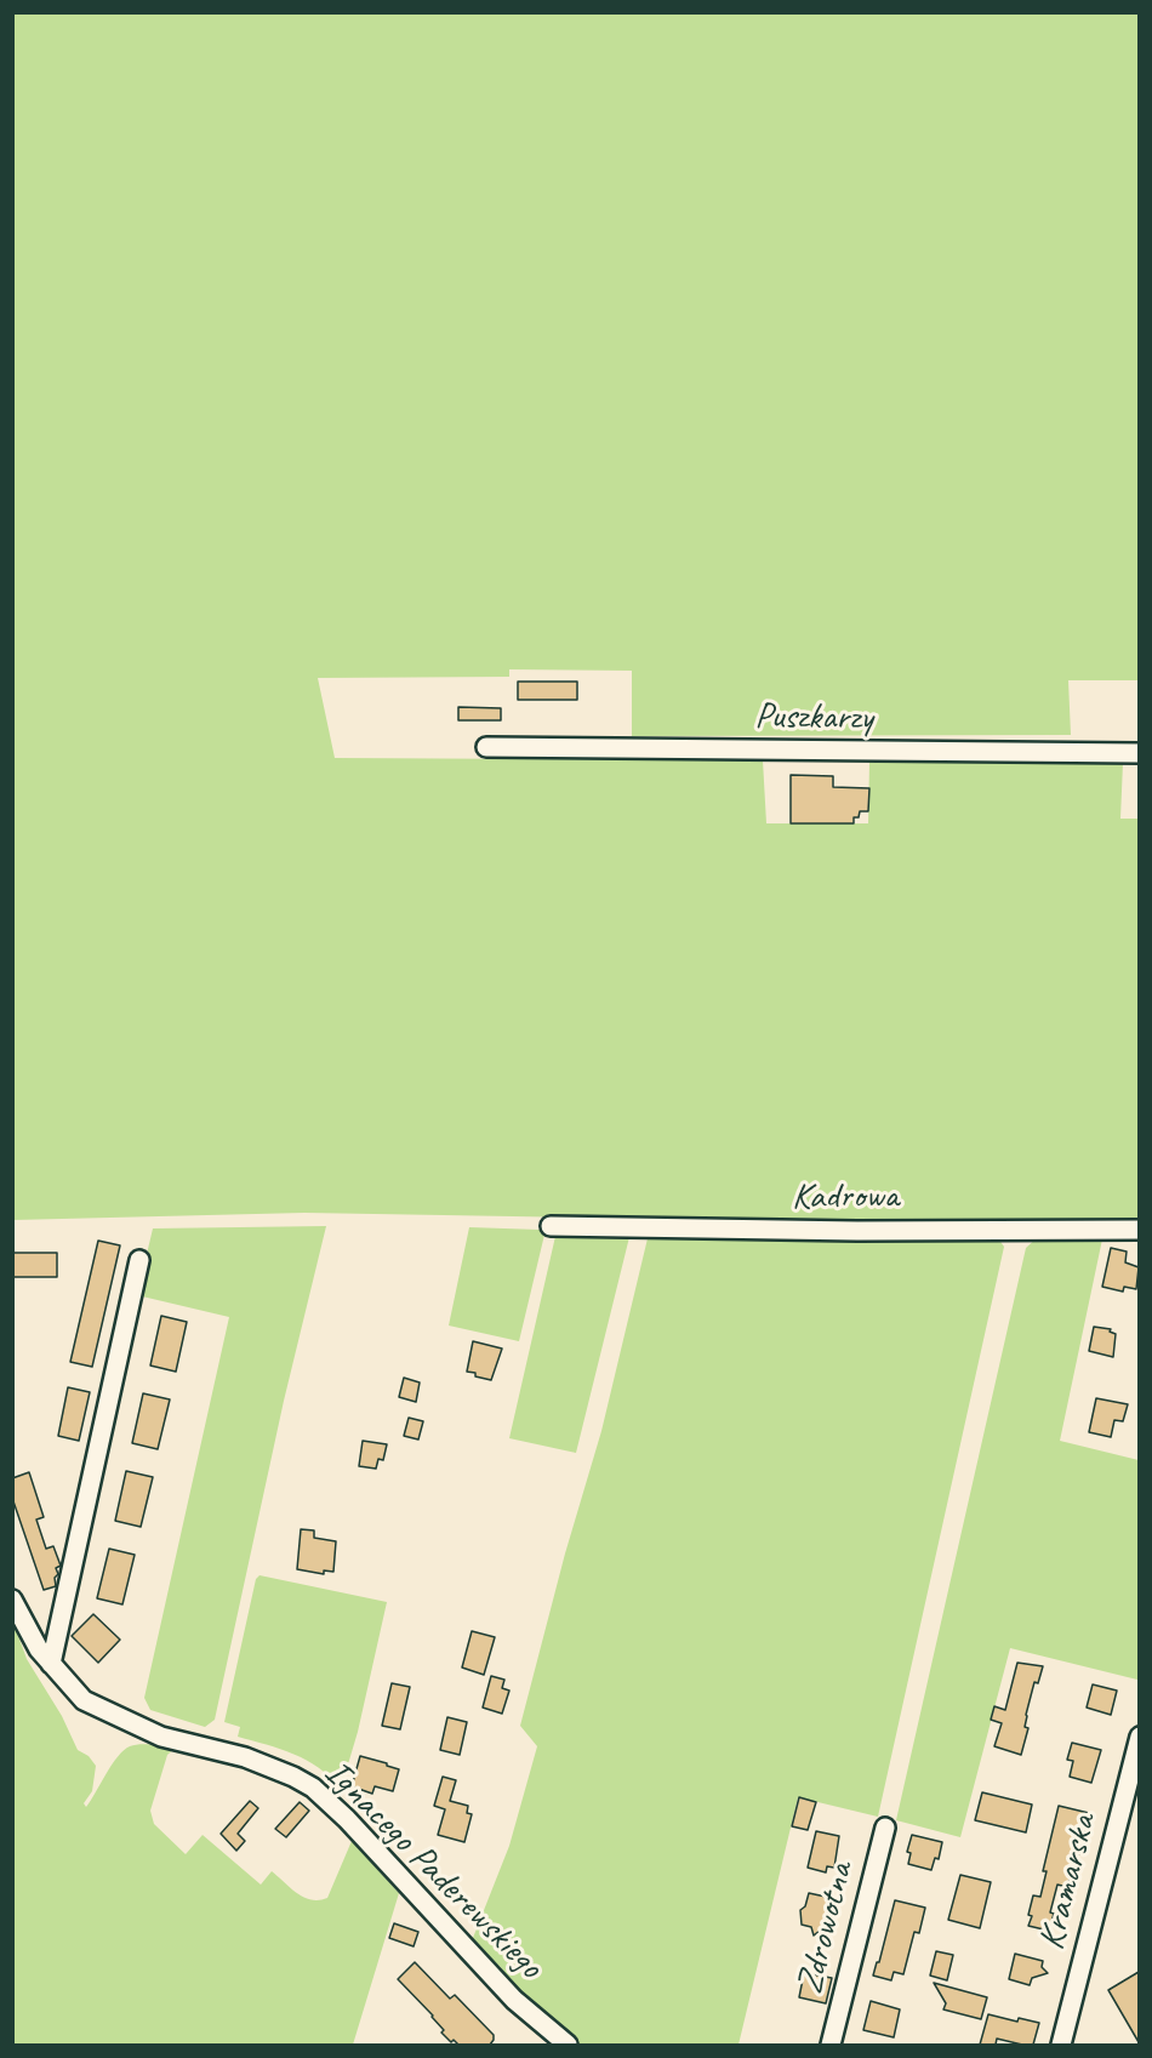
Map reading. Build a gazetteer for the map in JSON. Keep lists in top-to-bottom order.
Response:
{
  "streets": {
    "street": [
      "Puszkarzy",
      "Kadrowa",
      "Ignacego Paderewskiego",
      "Kramarska",
      "Zdrowotna"
    ]
  }
}
